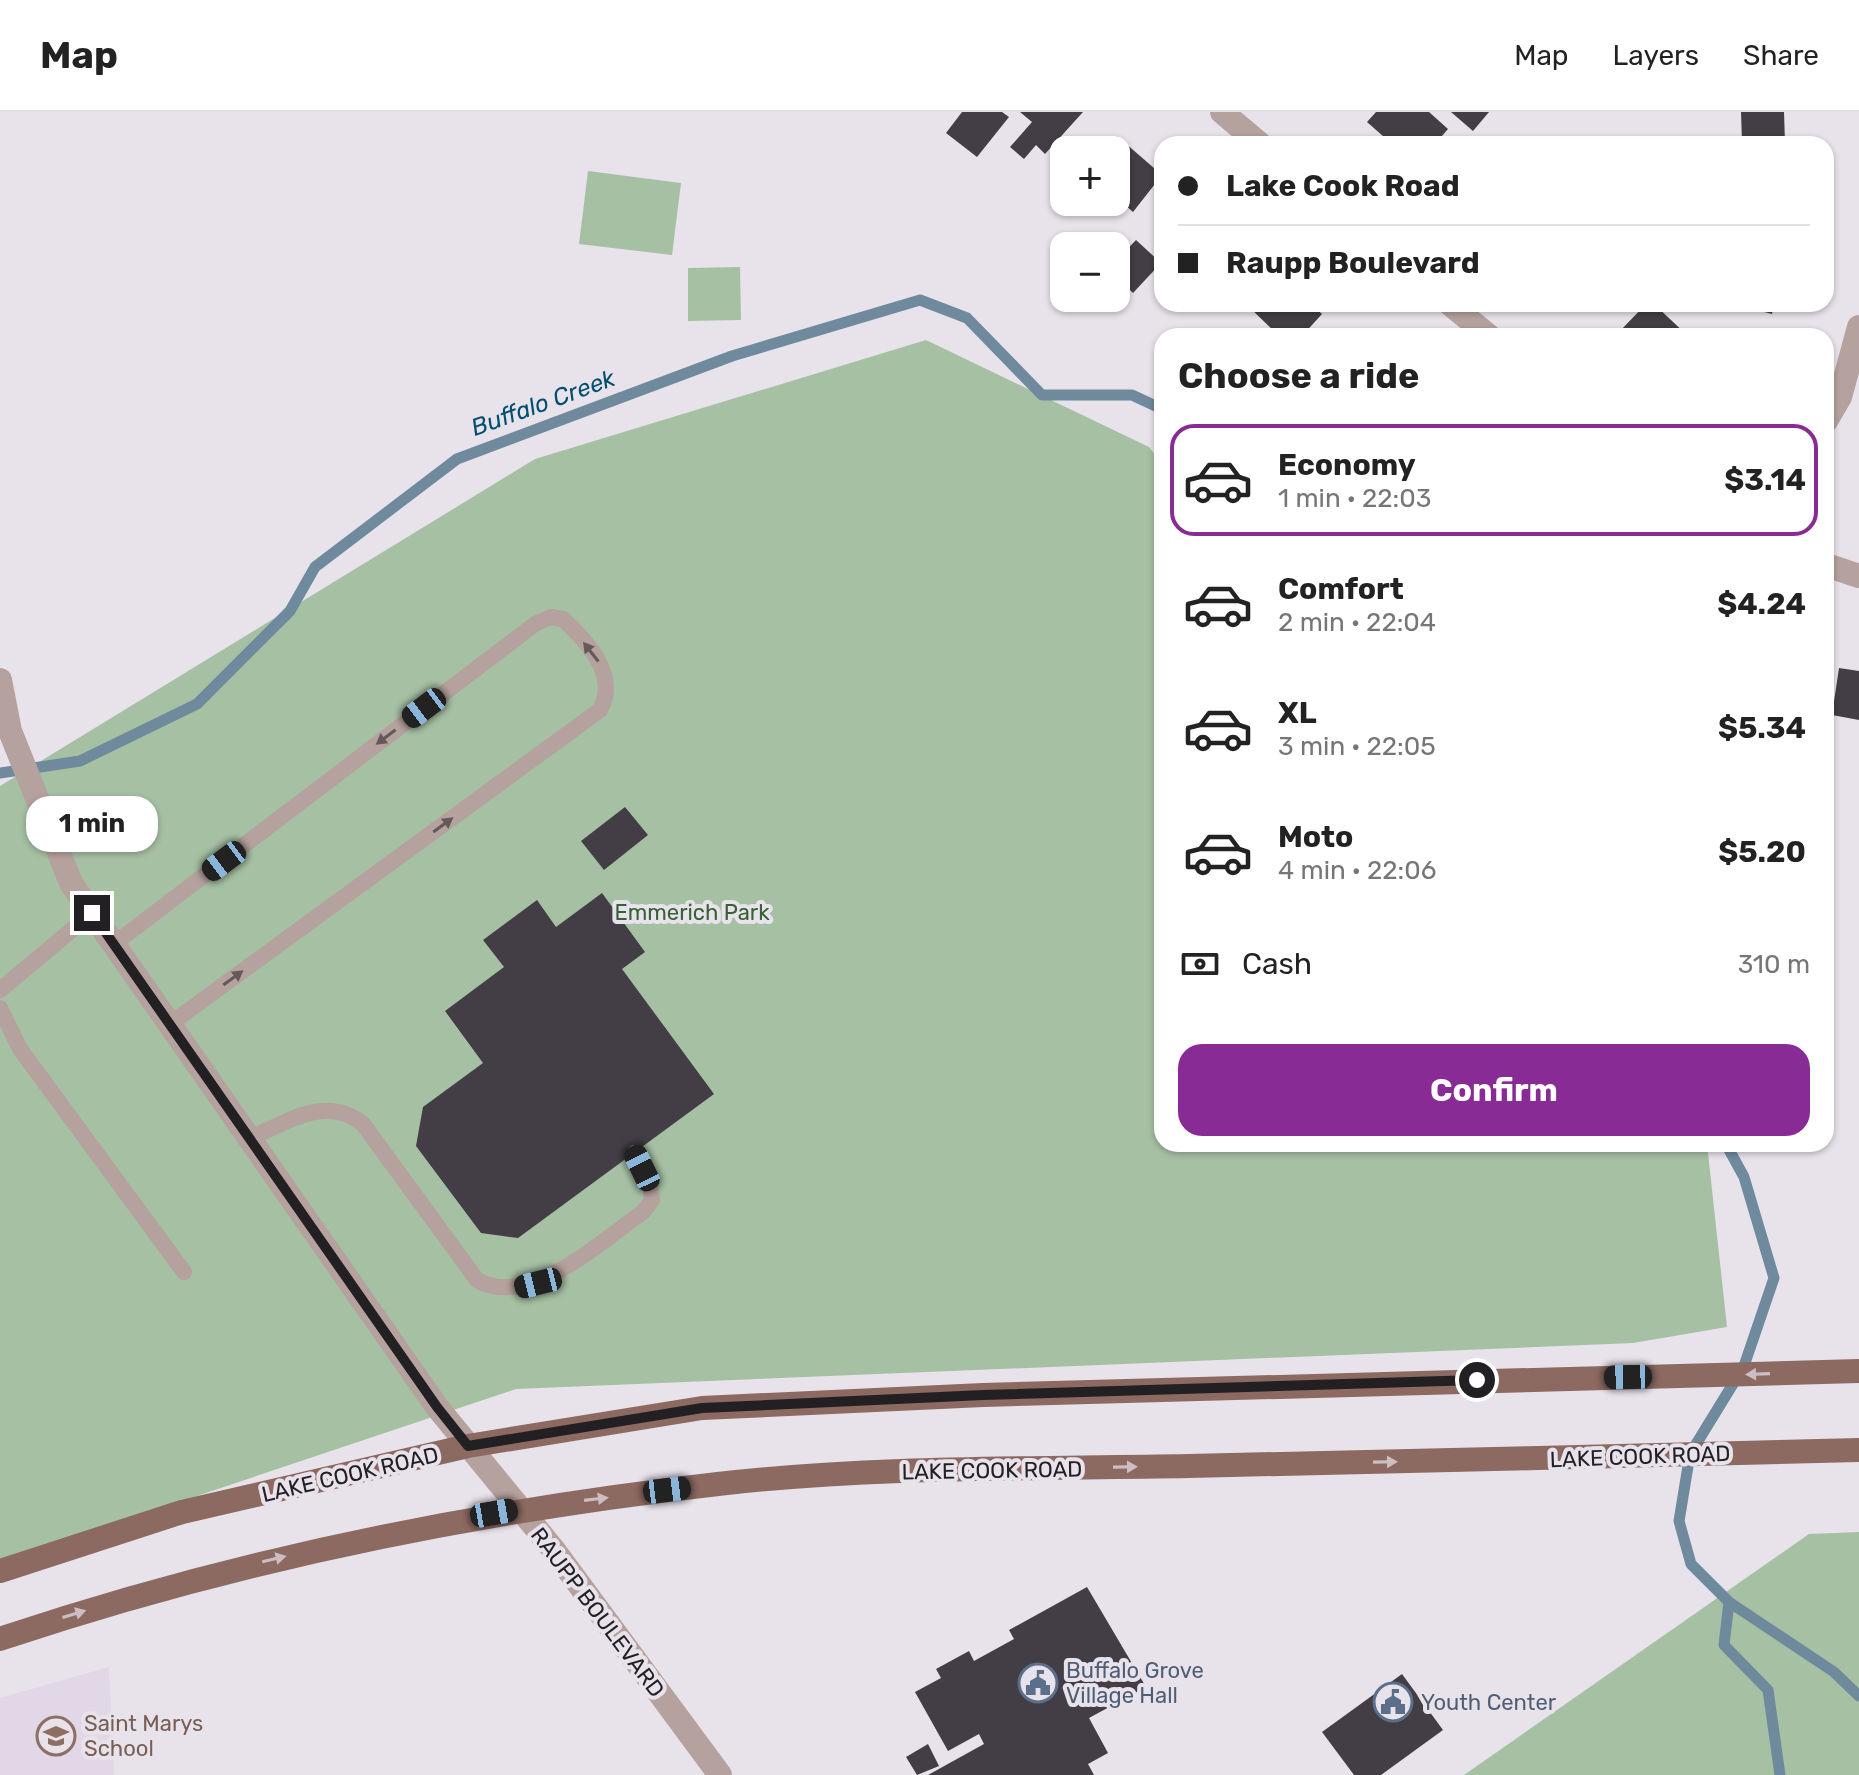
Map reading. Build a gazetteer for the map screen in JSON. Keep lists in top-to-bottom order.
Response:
{
  "streets": {
    "main road": ["LAKE COOK ROAD"],
    "street": ["RAUPP BOULEVARD"]
  },
  "crossings": [
    ["LAKE COOK ROAD", "RAUPP BOULEVARD"]
  ],
  "water": ["Buffalo Creek"],
  "parks": ["Emmerich Park"],
  "places": {
    "public building": ["Buffalo Grove Village Hall", "Youth Center"],
    "school or university": ["Saint Marys School"]
  },
  "page": {
    "header": "Map",
    "nav": ["Map", "Layers", "Share"],
    "map_buttons": ["+", "−"],
    "banner": ["Lake Cook Road", "Raupp Boulevard"],
    "heading": "Choose a ride",
    "list": [
      {
        "name": "Economy",
        "note": "1 min · 22:03",
        "value": "$3.14"
      },
      {
        "name": "Comfort",
        "note": "2 min · 22:04",
        "value": "$4.24"
      },
      {
        "name": "XL",
        "note": "3 min · 22:05",
        "value": "$5.34"
      },
      {
        "name": "Moto",
        "note": "4 min · 22:06",
        "value": "$5.20"
      }
    ],
    "bubble": "1 min",
    "pay": ["Cash", "310 m"],
    "buttons": "Confirm"
  }
}
